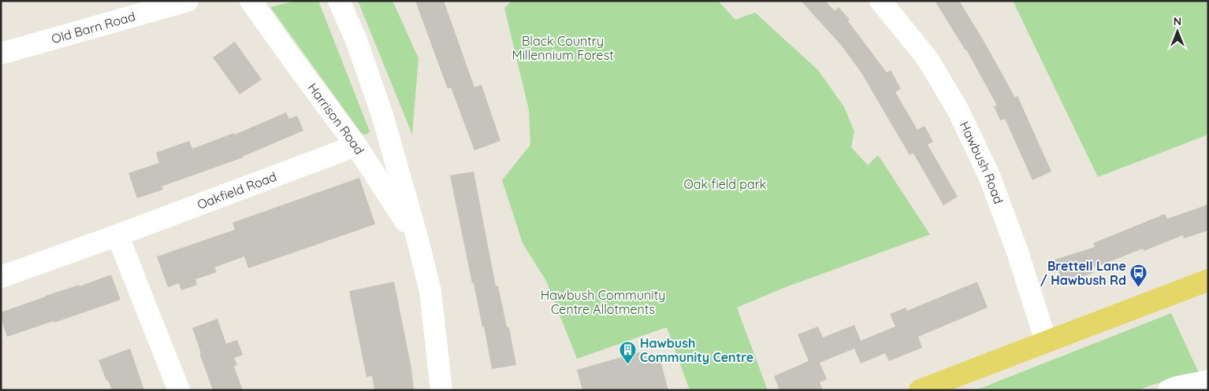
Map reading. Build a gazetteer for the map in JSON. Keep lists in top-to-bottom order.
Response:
{
  "streets": {
    "street": [
      "Old Barn Road",
      "Harrison Road",
      "Hawbush Road",
      "Oakfield Road"
    ]
  },
  "crossings": [
    ["Harrison Road", "Oakfield Road"]
  ],
  "parks": ["Black Country Millennium Forest", "Oak field park", "Hawbush Community Centre Allotments"],
  "places": {
    "bus stop": ["Brettell Lane / Hawbush Rd"],
    "building": ["Hawbush Community Centre"]
  },
  "north": "top"
}
